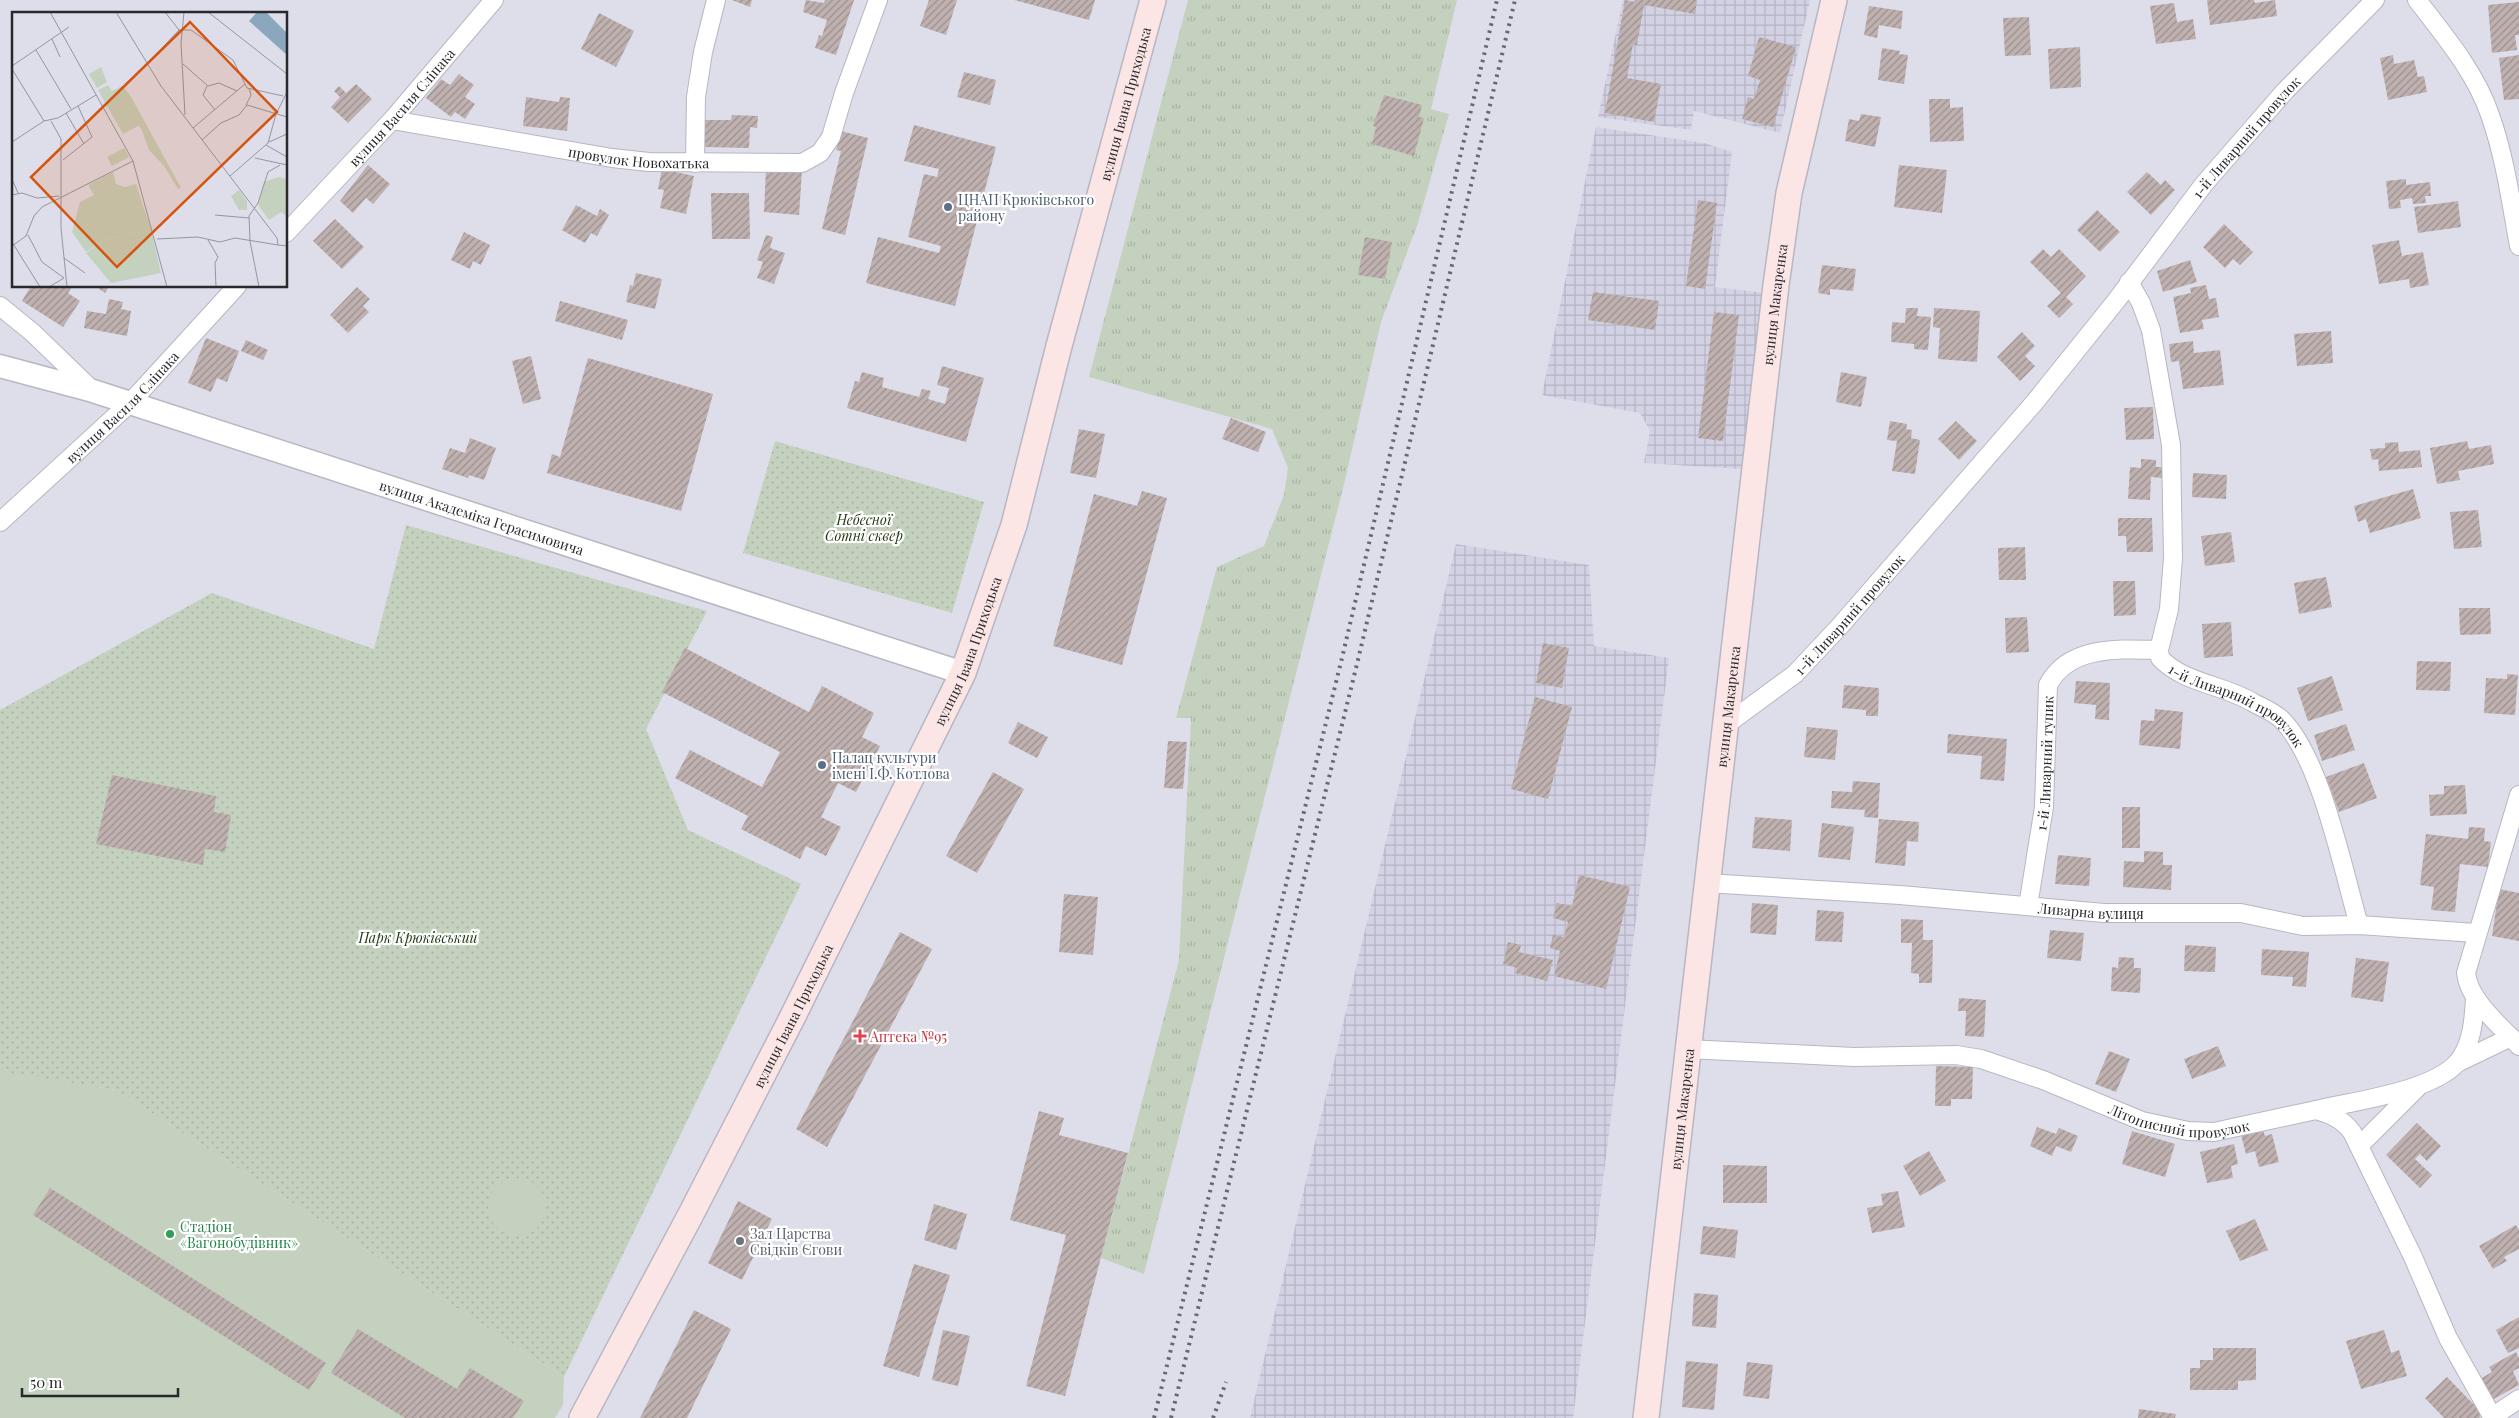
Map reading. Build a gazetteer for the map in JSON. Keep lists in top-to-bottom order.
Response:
{
  "streets": {
    "main road": ["вулиця Івана Приходька", "вулиця Макаренка"],
    "street": [
      "вулиця Василя Сліпака",
      "1-й Ливарний провулок",
      "провулок Новохатька",
      "вулиця Академіка Герасимовича",
      "1-й Ливарний тупик",
      "Ливарна вулиця",
      "Літописний провулок"
    ]
  },
  "crossings": [
    ["вулиця Івана Приходька", "вулиця Академіка Герасимовича"],
    ["вулиця Василя Сліпака", "провулок Новохатька"],
    ["вулиця Василя Сліпака", "вулиця Академіка Герасимовича"],
    ["1-й Ливарний провулок", "вулиця Макаренка"],
    ["1-й Ливарний провулок", "1-й Ливарний тупик"],
    ["1-й Ливарний провулок", "Ливарна вулиця"],
    ["вулиця Макаренка", "Ливарна вулиця"],
    ["вулиця Макаренка", "Літописний провулок"],
    ["1-й Ливарний тупик", "Ливарна вулиця"]
  ],
  "parks": ["Небесної Сотні сквер", "Парк Крюківський"],
  "places": {
    "other": [
      "ЦНАП Крюківського району",
      "Палац культури імені І.Ф. Котлова",
      "Стадіон «Вагонобудівник»",
      "Зал Царства Свідків Єгови"
    ],
    "health": ["Аптека №95"]
  },
  "scale_bar": "50 m"
}
